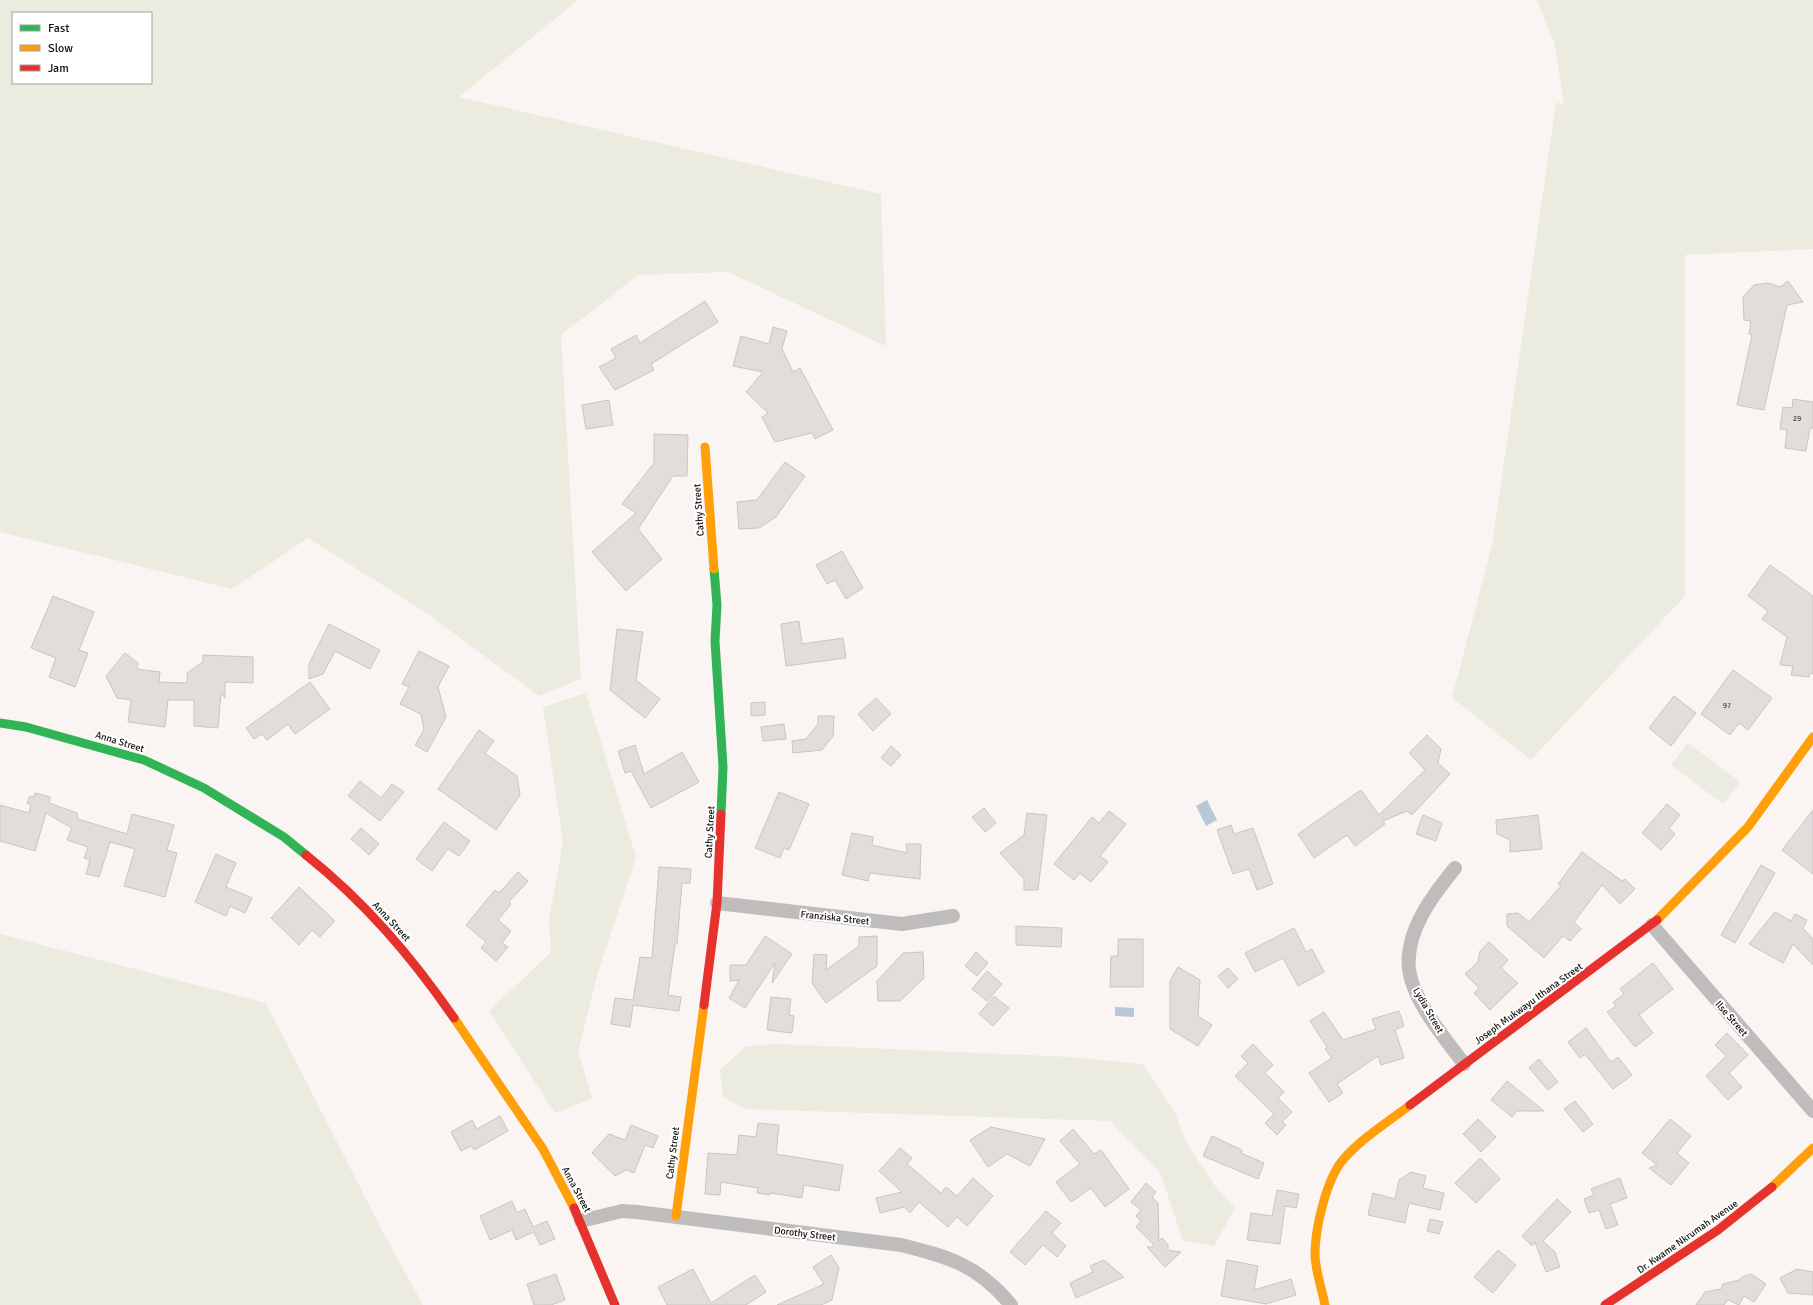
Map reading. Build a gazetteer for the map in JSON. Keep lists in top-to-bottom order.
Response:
{
  "streets": {
    "street": [
      "Cathy Street",
      "Anna Street",
      "Franziska Street",
      "Joseph Mukwayu Ithana Street",
      "Lydia Street",
      "Ilse Street",
      "Dorothy Street",
      "Dr. Kwame Nkrumah Avenue"
    ]
  },
  "crossings": [
    ["Cathy Street", "Franziska Street"],
    ["Cathy Street", "Dorothy Street"],
    ["Anna Street", "Dorothy Street"],
    ["Joseph Mukwayu Ithana Street", "Lydia Street"],
    ["Joseph Mukwayu Ithana Street", "Ilse Street"]
  ],
  "house_numbers": ["29", "97"],
  "legend": ["Fast", "Slow", "Jam"]
}
